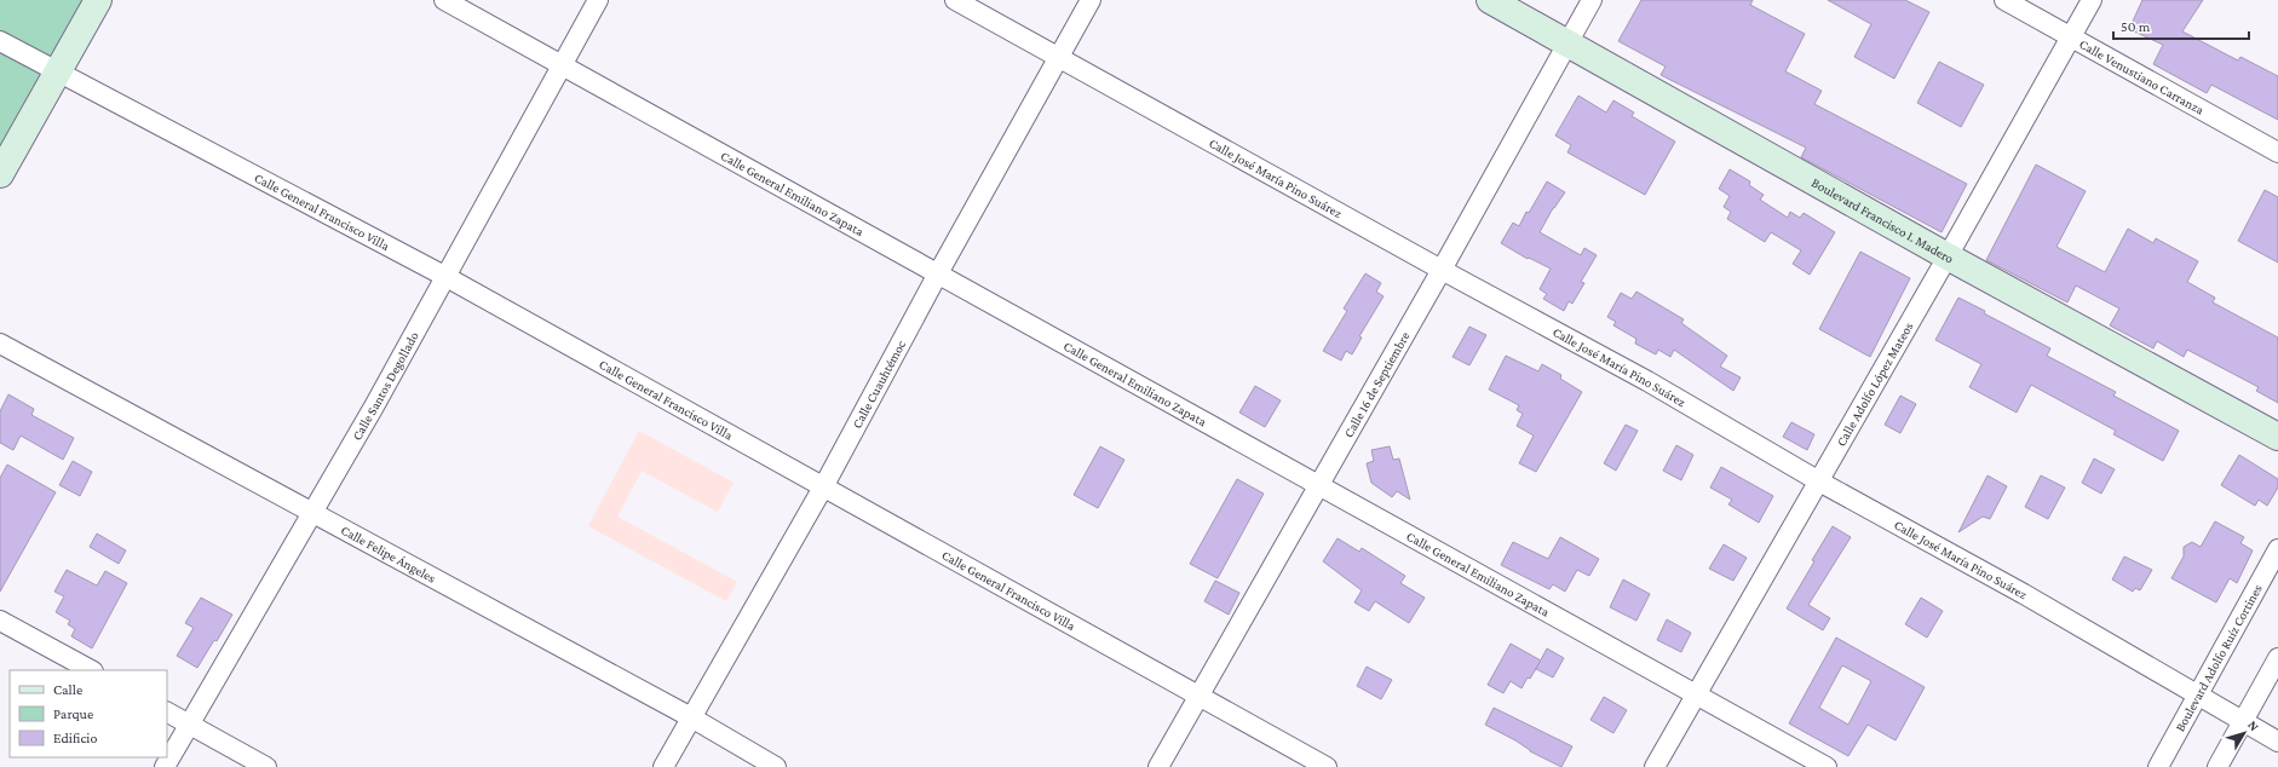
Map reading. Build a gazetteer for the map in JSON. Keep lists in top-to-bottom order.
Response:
{
  "streets": {
    "street": [
      "Calle Venustiano Carranza",
      "Calle José María Pino Suárez",
      "Calle General Emiliano Zapata",
      "Calle General Francisco Villa",
      "Boulevard Francisco I. Madero",
      "Calle 16 de Septiembre",
      "Calle Santos Degollado",
      "Calle Cuauhtémoc",
      "Calle Adolfo López Mateos",
      "Calle Felipe Ángeles",
      "Boulevard Adolfo Ruíz Cortines"
    ]
  },
  "crossings": [
    ["Calle Venustiano Carranza", "Calle Adolfo López Mateos"],
    ["Calle José María Pino Suárez", "Calle 16 de Septiembre"],
    ["Calle José María Pino Suárez", "Calle Cuauhtémoc"],
    ["Calle José María Pino Suárez", "Calle Adolfo López Mateos"],
    ["Calle José María Pino Suárez", "Boulevard Adolfo Ruíz Cortines"],
    ["Calle General Emiliano Zapata", "Calle 16 de Septiembre"],
    ["Calle General Emiliano Zapata", "Calle Santos Degollado"],
    ["Calle General Emiliano Zapata", "Calle Cuauhtémoc"],
    ["Calle General Emiliano Zapata", "Calle Adolfo López Mateos"],
    ["Calle General Francisco Villa", "Calle 16 de Septiembre"],
    ["Calle General Francisco Villa", "Calle Santos Degollado"],
    ["Calle General Francisco Villa", "Calle Cuauhtémoc"],
    ["Boulevard Francisco I. Madero", "Calle 16 de Septiembre"],
    ["Boulevard Francisco I. Madero", "Calle Adolfo López Mateos"],
    ["Calle Santos Degollado", "Calle Felipe Ángeles"],
    ["Calle Cuauhtémoc", "Calle Felipe Ángeles"]
  ],
  "legend": ["Calle", "Parque", "Edificio"],
  "scale_bar": "50 m",
  "north": "top right"
}
